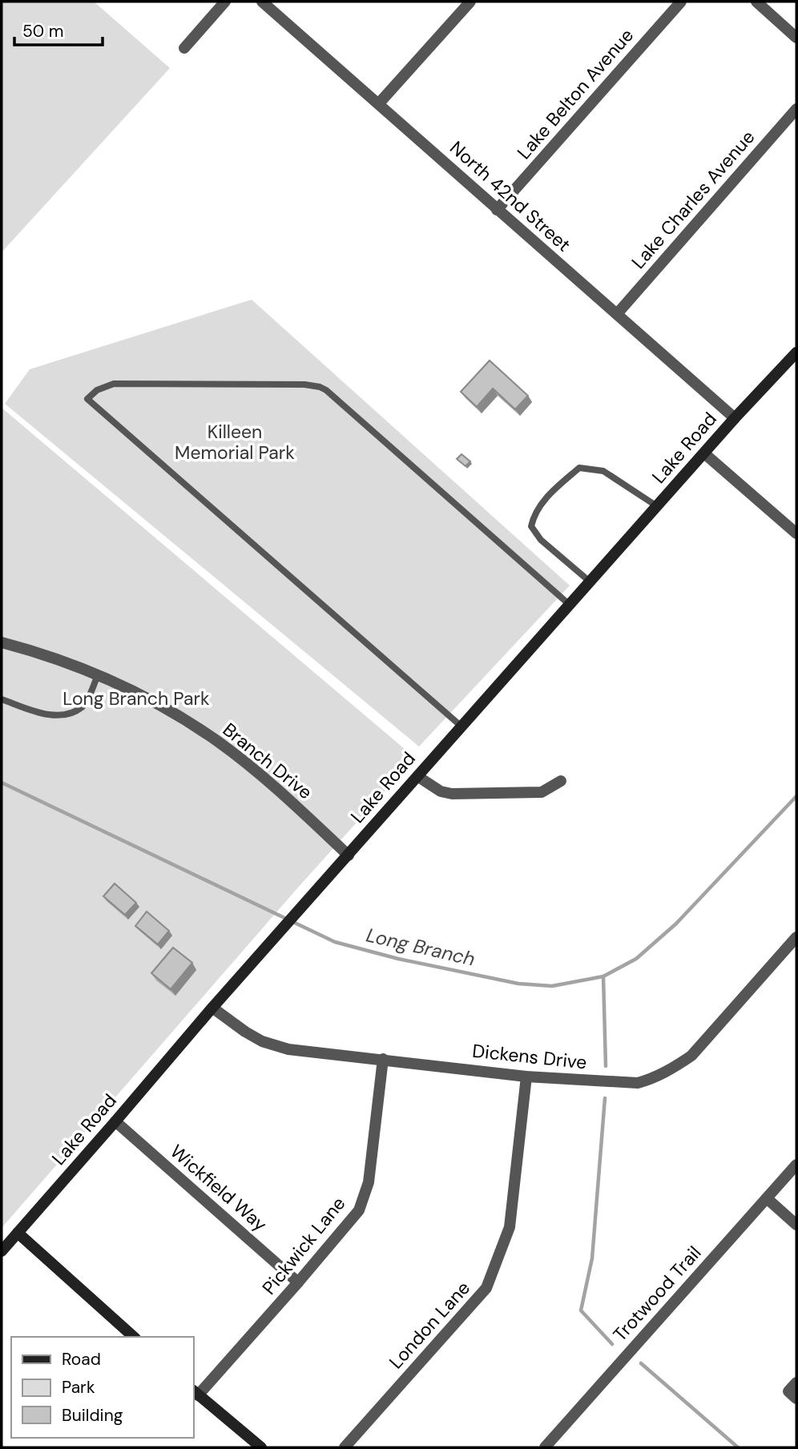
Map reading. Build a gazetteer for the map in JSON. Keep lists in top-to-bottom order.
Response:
{
  "streets": {
    "street": [
      "Lake Belton Avenue",
      "North 42nd Street",
      "Lake Charles Avenue",
      "Lake Road",
      "Branch Drive",
      "Dickens Drive",
      "Wickfield Way",
      "Pickwick Lane",
      "Trotwood Trail",
      "London Lane"
    ]
  },
  "crossings": [
    ["Lake Belton Avenue", "North 42nd Street"],
    ["North 42nd Street", "Lake Charles Avenue"],
    ["North 42nd Street", "Lake Road"],
    ["Lake Road", "Branch Drive"],
    ["Lake Road", "Dickens Drive"],
    ["Lake Road", "Wickfield Way"],
    ["Dickens Drive", "Pickwick Lane"],
    ["Dickens Drive", "London Lane"],
    ["Wickfield Way", "Pickwick Lane"]
  ],
  "water": ["Long Branch"],
  "parks": ["Killeen Memorial Park", "Long Branch Park"],
  "legend": ["Road", "Park", "Building"],
  "scale_bar": "50 m"
}
